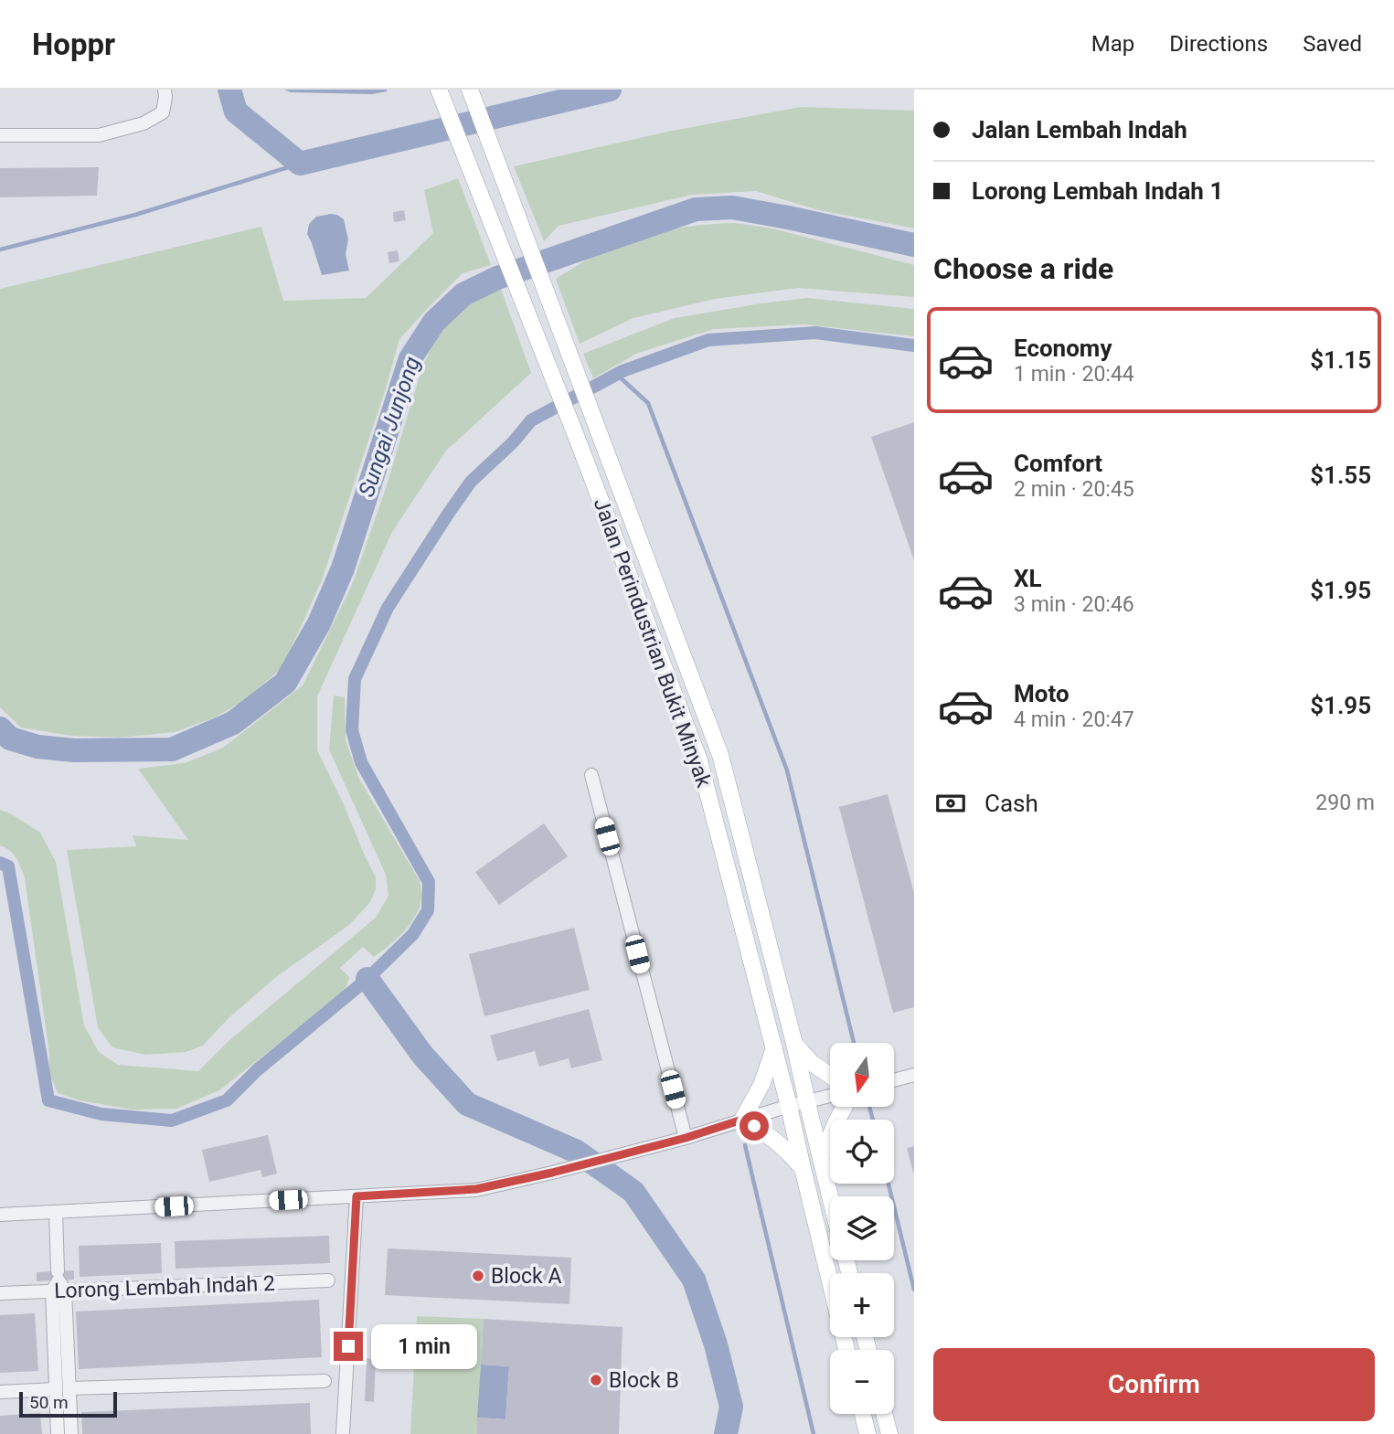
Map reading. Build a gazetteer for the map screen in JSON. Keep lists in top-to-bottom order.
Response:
{
  "streets": {
    "main road": ["Jalan Perindustrian Bukit Minyak"],
    "street": ["Lorong Lembah Indah 2"]
  },
  "water": ["Sungai Junjong"],
  "places": ["Block A", "Block B"],
  "scale_bar": "50 m",
  "north": "bottom",
  "page": {
    "header": "Hoppr",
    "nav": ["Map", "Directions", "Saved"],
    "banner": ["Jalan Lembah Indah", "Lorong Lembah Indah 1"],
    "heading": "Choose a ride",
    "list": [
      {
        "name": "Economy",
        "note": "1 min · 20:44",
        "value": "$1.15"
      },
      {
        "name": "Comfort",
        "note": "2 min · 20:45",
        "value": "$1.55"
      },
      {
        "name": "XL",
        "note": "3 min · 20:46",
        "value": "$1.95"
      },
      {
        "name": "Moto",
        "note": "4 min · 20:47",
        "value": "$1.95"
      }
    ],
    "pay": ["Cash", "290 m"],
    "map_buttons": ["+", "−"],
    "bubble": "1 min",
    "buttons": "Confirm",
    "scale": "50 m"
  }
}
